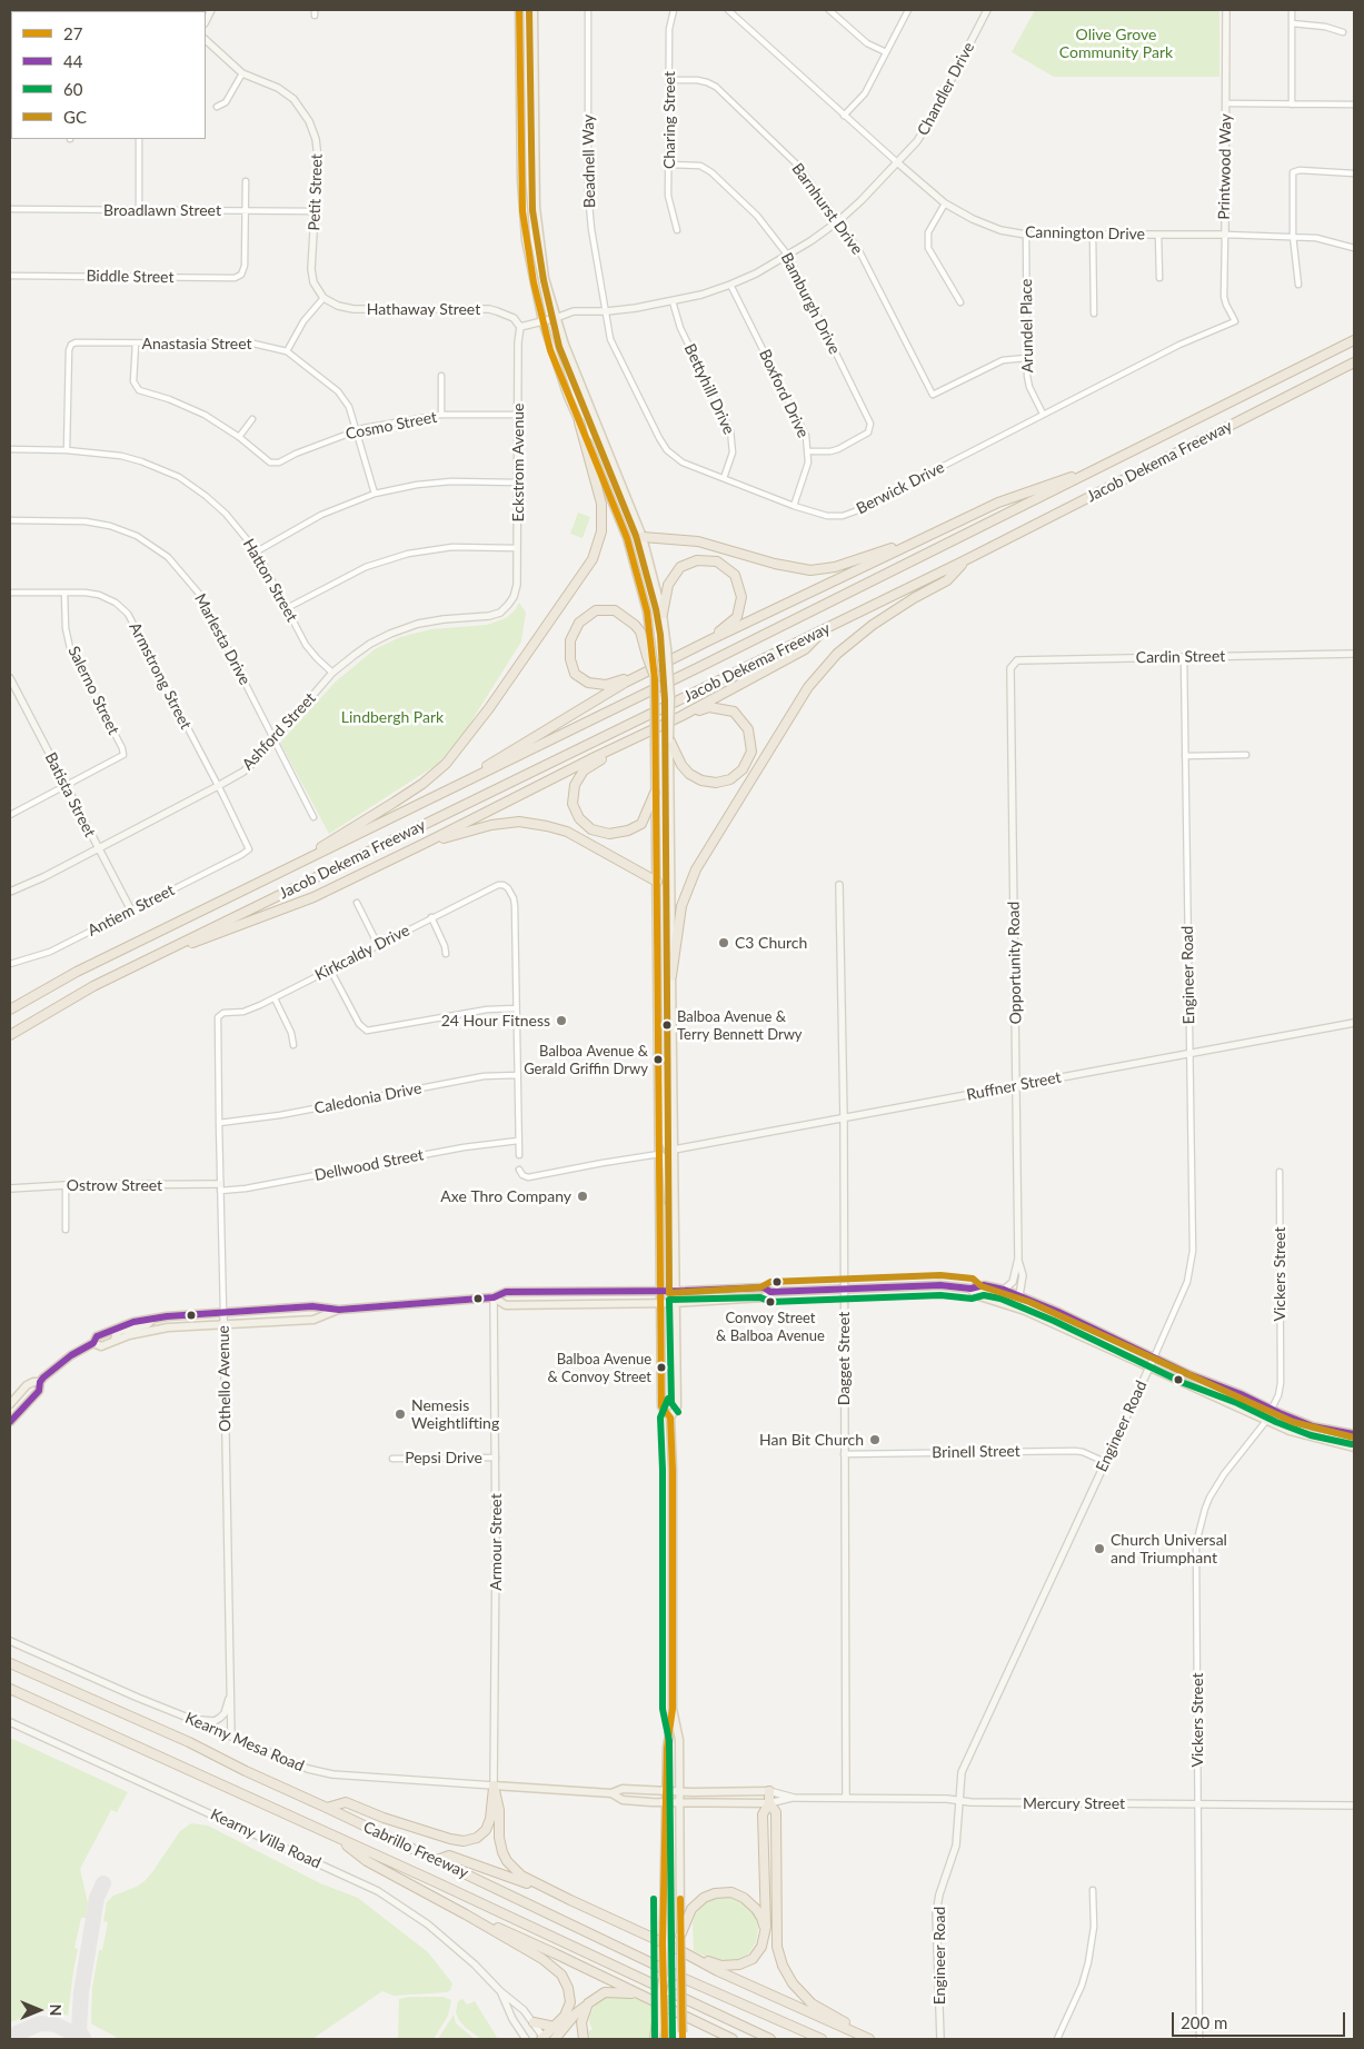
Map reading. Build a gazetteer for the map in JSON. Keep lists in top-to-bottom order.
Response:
{
  "streets": {
    "highway": ["Jacob Dekema Freeway", "Cabrillo Freeway"],
    "main road": ["Mercury Street"],
    "street": [
      "Chandler Drive",
      "Charing Street",
      "Beadnell Way",
      "Printwood Way",
      "Petit Street",
      "Barnhurst Drive",
      "Broadlawn Street",
      "Cannington Drive",
      "Biddle Street",
      "Bamburgh Drive",
      "Hathaway Street",
      "Arundel Place",
      "Anastasia Street",
      "Bettyhill Drive",
      "Boxford Drive",
      "Cosmo Street",
      "Eckstrom Avenue",
      "Berwick Drive",
      "Hatton Street",
      "Marlesta Drive",
      "Cardin Street",
      "Armstrong Street",
      "Salerno Street",
      "Ashford Street",
      "Batista Street",
      "Antiem Street",
      "Kirkcaldy Drive",
      "Opportunity Road",
      "Engineer Road",
      "Ruffner Street",
      "Caledonia Drive",
      "Dellwood Street",
      "Ostrow Street",
      "Vickers Street",
      "Dagget Street",
      "Othello Avenue",
      "Brinell Street",
      "Pepsi Drive",
      "Armour Street",
      "Kearny Mesa Road",
      "Kearny Villa Road"
    ]
  },
  "crossings": [
    ["Chandler Drive", "Beadnell Way"],
    ["Chandler Drive", "Barnhurst Drive"],
    ["Chandler Drive", "Cannington Drive"],
    ["Chandler Drive", "Bamburgh Drive"],
    ["Chandler Drive", "Hathaway Street"],
    ["Chandler Drive", "Bettyhill Drive"],
    ["Chandler Drive", "Boxford Drive"],
    ["Chandler Drive", "Eckstrom Avenue"],
    ["Chandler Drive", "Berwick Drive"],
    ["Charing Street", "Barnhurst Drive"],
    ["Charing Street", "Bamburgh Drive"],
    ["Beadnell Way", "Berwick Drive"],
    ["Printwood Way", "Cannington Drive"],
    ["Printwood Way", "Berwick Drive"],
    ["Petit Street", "Broadlawn Street"],
    ["Petit Street", "Hathaway Street"],
    ["Barnhurst Drive", "Arundel Place"],
    ["Broadlawn Street", "Biddle Street"],
    ["Cannington Drive", "Arundel Place"],
    ["Bamburgh Drive", "Boxford Drive"],
    ["Hathaway Street", "Eckstrom Avenue"],
    ["Arundel Place", "Berwick Drive"],
    ["Anastasia Street", "Cosmo Street"],
    ["Anastasia Street", "Hatton Street"],
    ["Bettyhill Drive", "Berwick Drive"],
    ["Boxford Drive", "Berwick Drive"],
    ["Cosmo Street", "Eckstrom Avenue"],
    ["Eckstrom Avenue", "Ashford Street"],
    ["Hatton Street", "Ashford Street"],
    ["Marlesta Drive", "Ashford Street"],
    ["Cardin Street", "Opportunity Road"],
    ["Cardin Street", "Engineer Road"],
    ["Armstrong Street", "Salerno Street"],
    ["Armstrong Street", "Ashford Street"],
    ["Armstrong Street", "Antiem Street"],
    ["Salerno Street", "Batista Street"],
    ["Ashford Street", "Batista Street"],
    ["Batista Street", "Antiem Street"],
    ["Kirkcaldy Drive", "Othello Avenue"],
    ["Opportunity Road", "Ruffner Street"],
    ["Engineer Road", "Ruffner Street"],
    ["Engineer Road", "Brinell Street"],
    ["Engineer Road", "Mercury Street"],
    ["Ruffner Street", "Dagget Street"],
    ["Caledonia Drive", "Othello Avenue"],
    ["Dellwood Street", "Ostrow Street"],
    ["Dellwood Street", "Othello Avenue"],
    ["Ostrow Street", "Othello Avenue"],
    ["Vickers Street", "Mercury Street"],
    ["Dagget Street", "Brinell Street"],
    ["Dagget Street", "Mercury Street"],
    ["Othello Avenue", "Kearny Mesa Road"],
    ["Pepsi Drive", "Armour Street"],
    ["Armour Street", "Kearny Mesa Road"],
    ["Armour Street", "Mercury Street"],
    ["Kearny Mesa Road", "Mercury Street"]
  ],
  "parks": ["Olive Grove Community Park", "Lindbergh Park"],
  "places": [
    "C3 Church",
    "24 Hour Fitness",
    "Balboa Avenue & Terry Bennett Drwy",
    "Balboa Avenue & Gerald Griffin Drwy",
    "Axe Thro Company",
    "Convoy Street & Balboa Avenue",
    "Balboa Avenue & Convoy Street",
    "Nemesis Weightlifting",
    "Han Bit Church",
    "Church Universal and Triumphant"
  ],
  "lines": [
    "transit line 27",
    "transit line GC",
    "transit line 44",
    "transit line 60"
  ],
  "legend": [
    "27",
    "44",
    "60",
    "GC"
  ],
  "scale_bar": "200 m",
  "north": "right"
}
